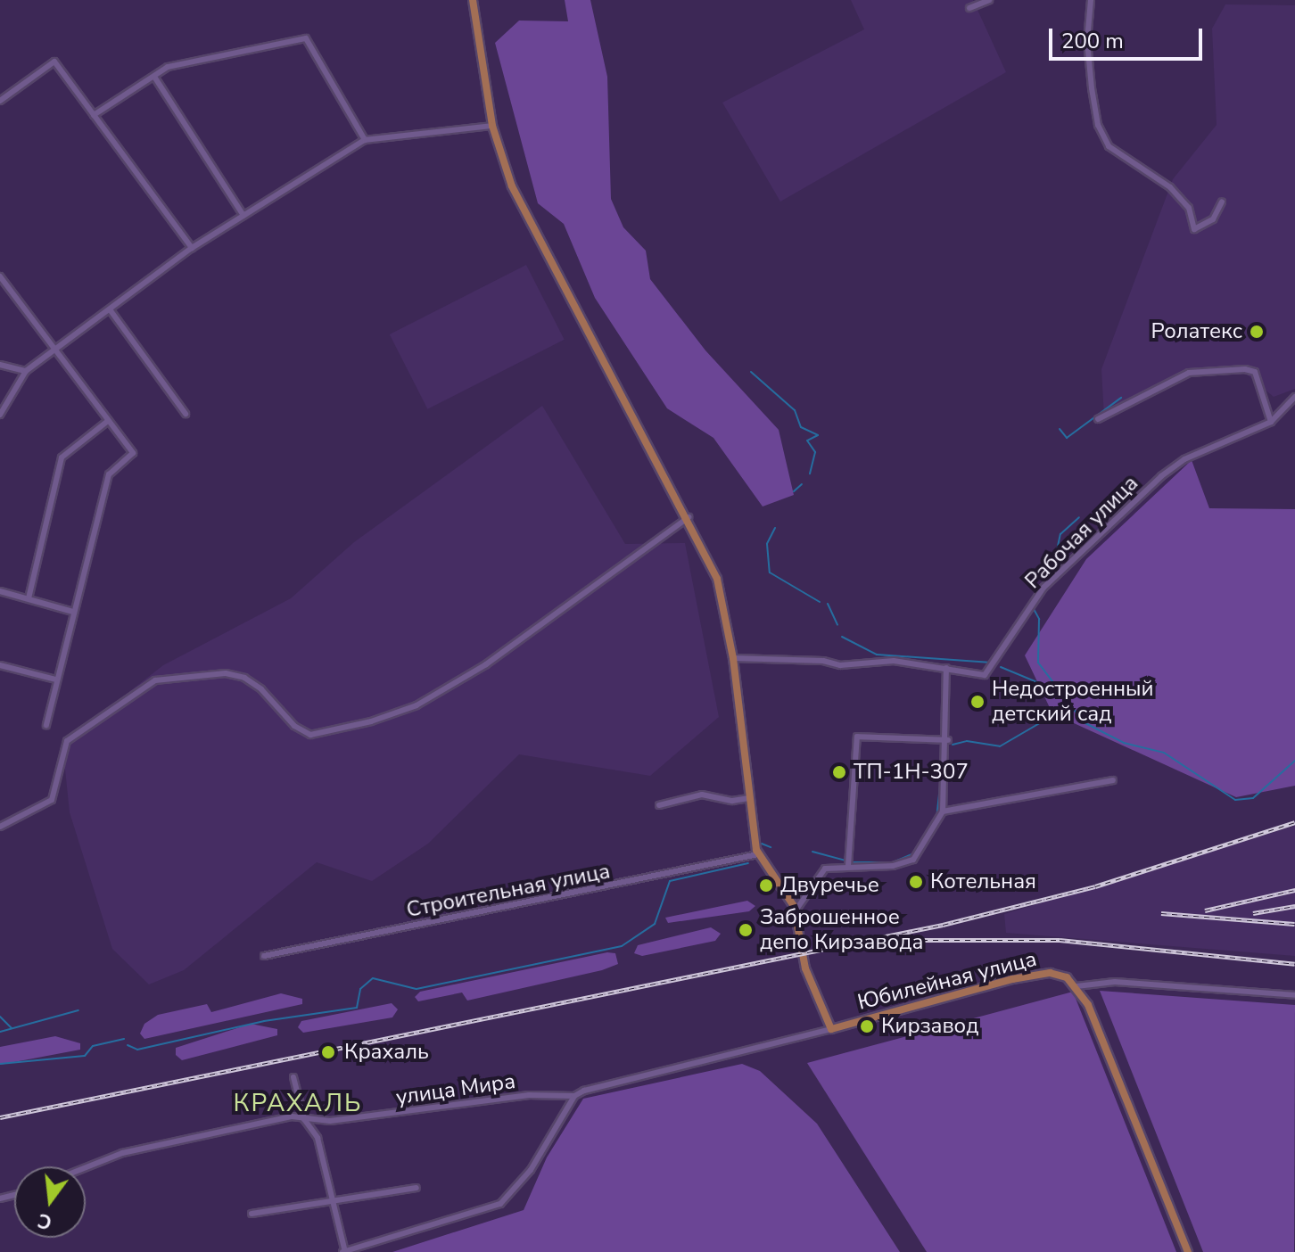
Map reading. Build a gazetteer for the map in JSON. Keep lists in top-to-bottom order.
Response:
{
  "streets": {
    "main road": ["Юбилейная улица"],
    "street": ["Рабочая улица", "Строительная улица", "улица Мира"]
  },
  "districts": ["КРАХАЛЬ"],
  "places": [
    "Ролатекс",
    "Недостроенный детский сад",
    "ТП-1Н-307",
    "Котельная",
    "Двуречье",
    "Заброшенное депо Кирзавода",
    "Кирзавод",
    "Крахаль"
  ],
  "scale_bar": "200 m",
  "north": "bottom"
}
